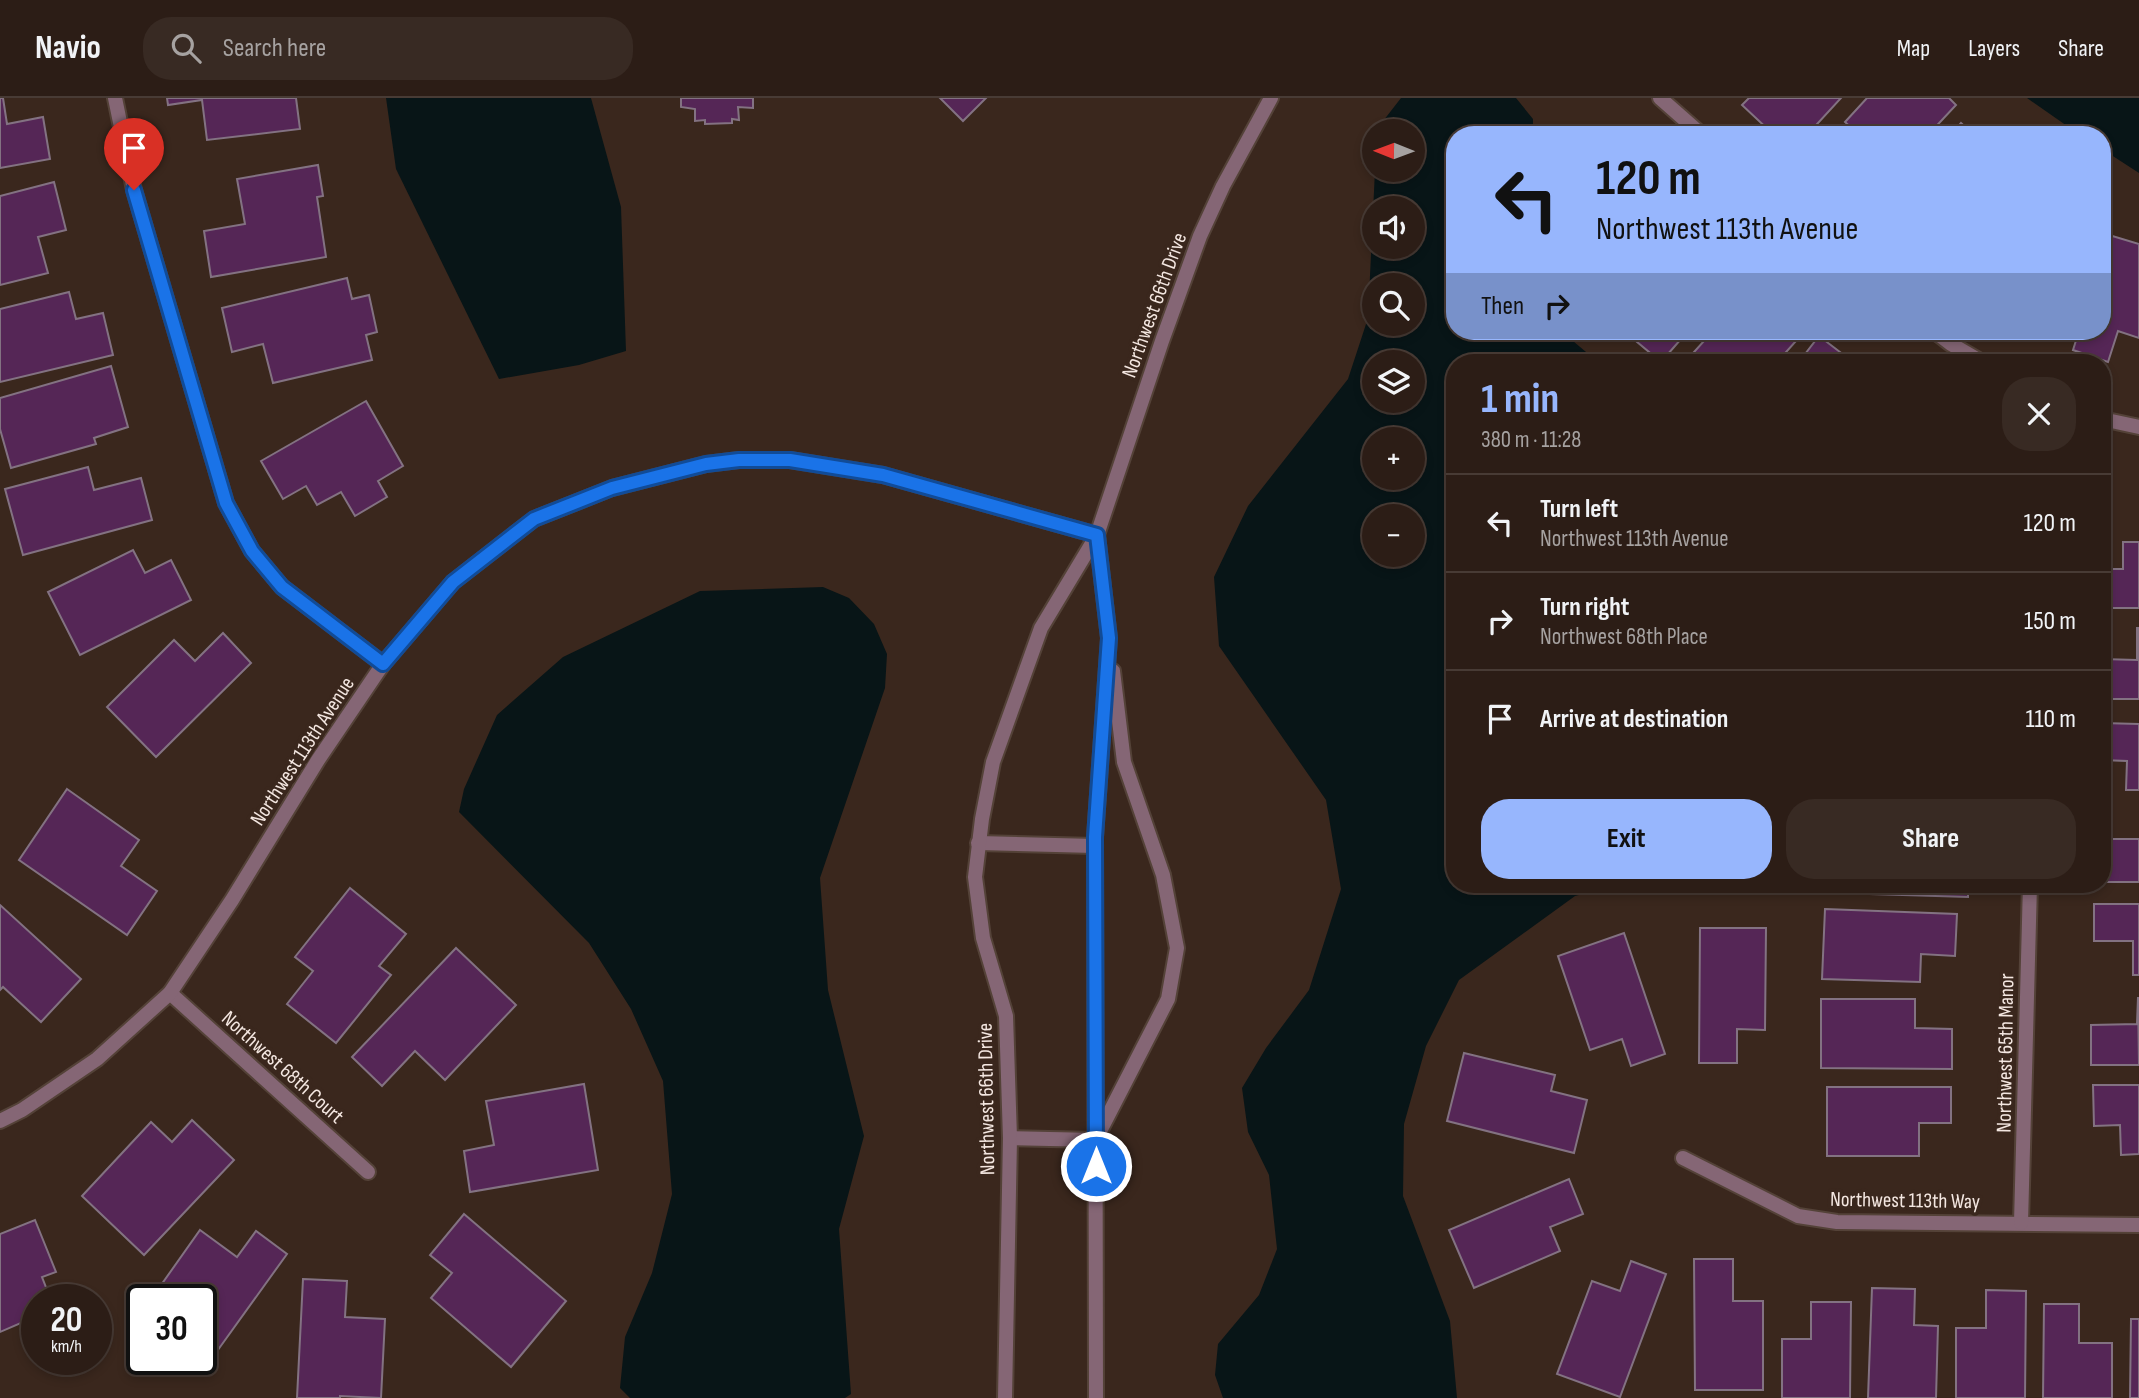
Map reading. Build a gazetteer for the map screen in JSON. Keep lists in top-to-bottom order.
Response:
{
  "streets": {
    "street": [
      "Northwest 66th Drive",
      "Northwest 113th Avenue",
      "Northwest 65th Manor",
      "Northwest 68th Court",
      "Northwest 113th Way"
    ]
  },
  "crossings": [
    ["Northwest 66th Drive", "Northwest 113th Avenue"],
    ["Northwest 113th Avenue", "Northwest 68th Court"],
    ["Northwest 65th Manor", "Northwest 113th Way"]
  ],
  "north": "left",
  "page": {
    "header": "Navio",
    "search": "Search here",
    "nav": ["Map", "Layers", "Share"],
    "map_buttons": ["+", "−"],
    "turn": ["120 m", "Northwest 113th Avenue"],
    "then": "Then",
    "heading": ["1 min", "380 m · 11:28"],
    "list": [
      {
        "name": "Turn left",
        "note": "Northwest 113th Avenue",
        "value": "120 m"
      },
      {
        "name": "Turn right",
        "note": "Northwest 68th Place",
        "value": "150 m"
      },
      {
        "name": "Arrive at destination",
        "value": "110 m"
      }
    ],
    "buttons": ["Exit", "Share"],
    "speed": "20 km/h",
    "limit": "30"
  }
}
